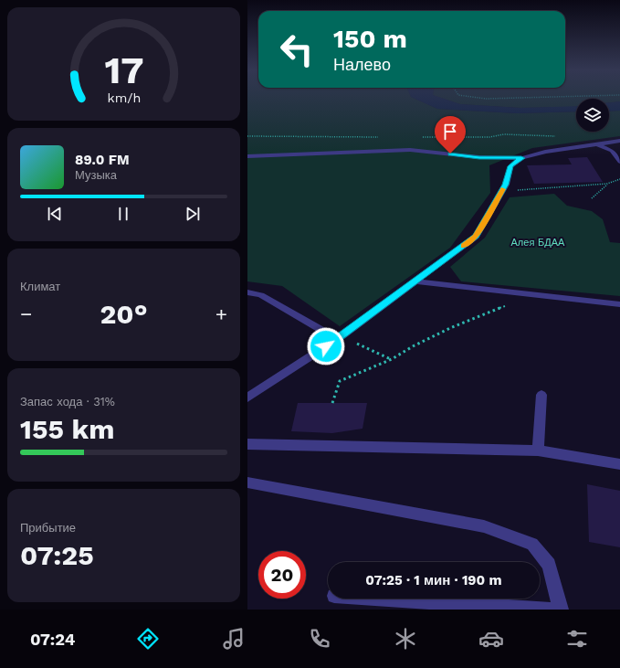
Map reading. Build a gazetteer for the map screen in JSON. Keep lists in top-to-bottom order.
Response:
{
  "parks": ["Алея БДАА"],
  "page": {
    "turn": ["150 m", "Налево"],
    "song": ["89.0 FM", "Музыка"],
    "tile": [
      "Климат",
      ["Запас хода · 31%", "155 km"],
      ["Прибытие", "07:25"]
    ],
    "heat": ["−", "20°", "+"],
    "limit": "20",
    "trip": "07:25 · 1 мин · 190 m",
    "tabs": "07:24",
    "gauge": ["17", "km/h"]
  }
}
